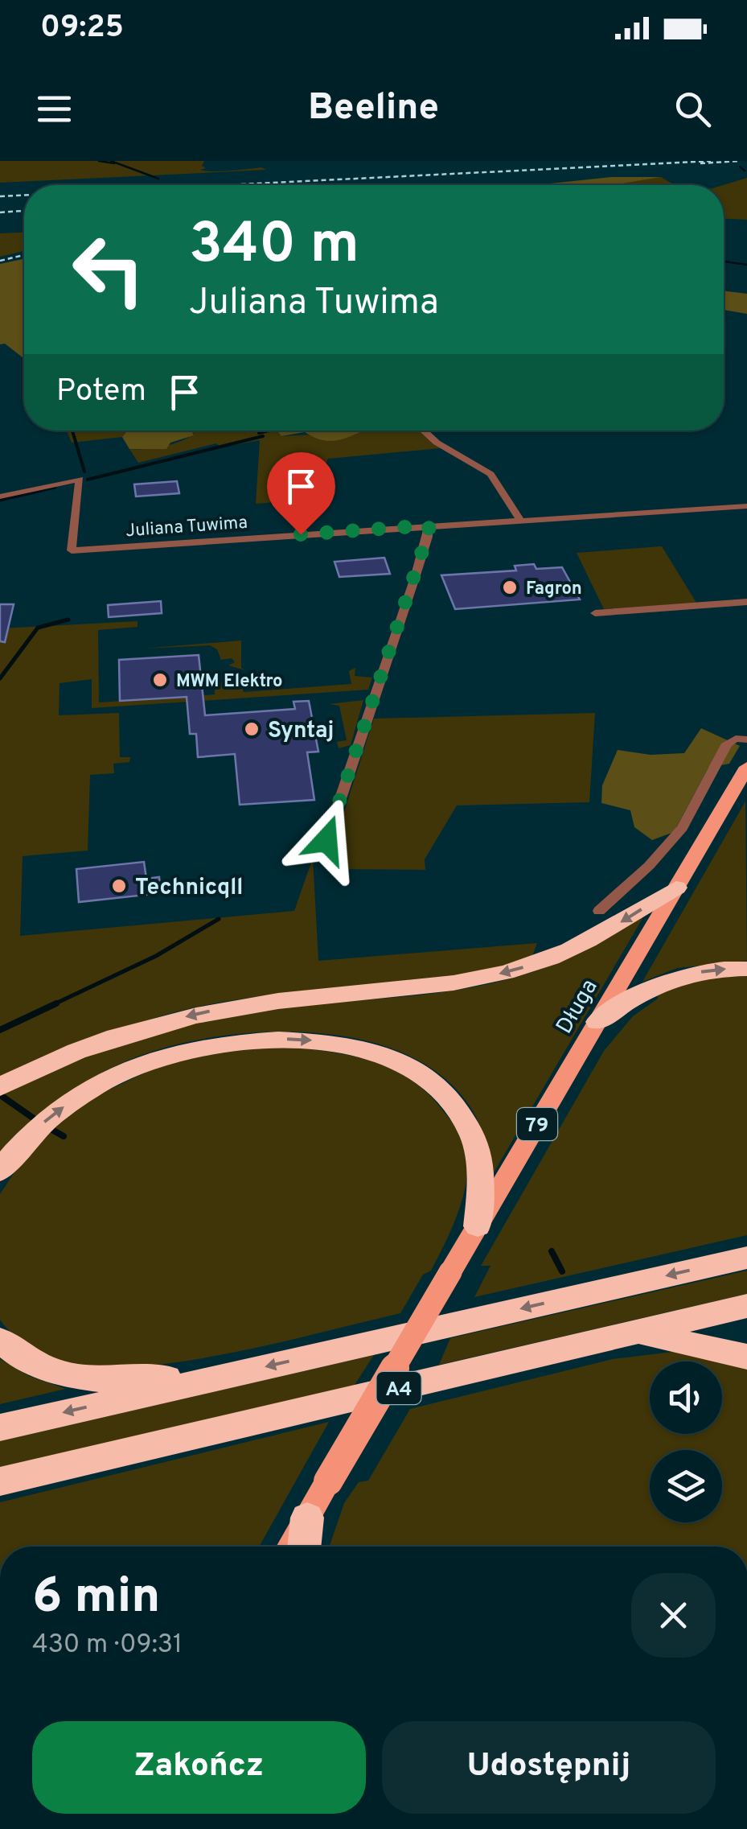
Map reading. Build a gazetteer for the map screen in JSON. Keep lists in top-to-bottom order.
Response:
{
  "streets": {
    "highway": ["A4"],
    "main road": ["Długa", "79"],
    "street": ["Juliana Tuwima"]
  },
  "crossings": [
    ["Długa", "79"]
  ],
  "places": [
    "Fagron",
    "MWM Elektro",
    "Syntaj",
    "Technicqll"
  ],
  "page": {
    "status": "09:25",
    "header": "Beeline",
    "turn": ["340 m", "Juliana Tuwima"],
    "then": "Potem",
    "heading": ["6 min", "430 m · 09:31"],
    "buttons": ["Zakończ", "Udostępnij"]
  }
}
